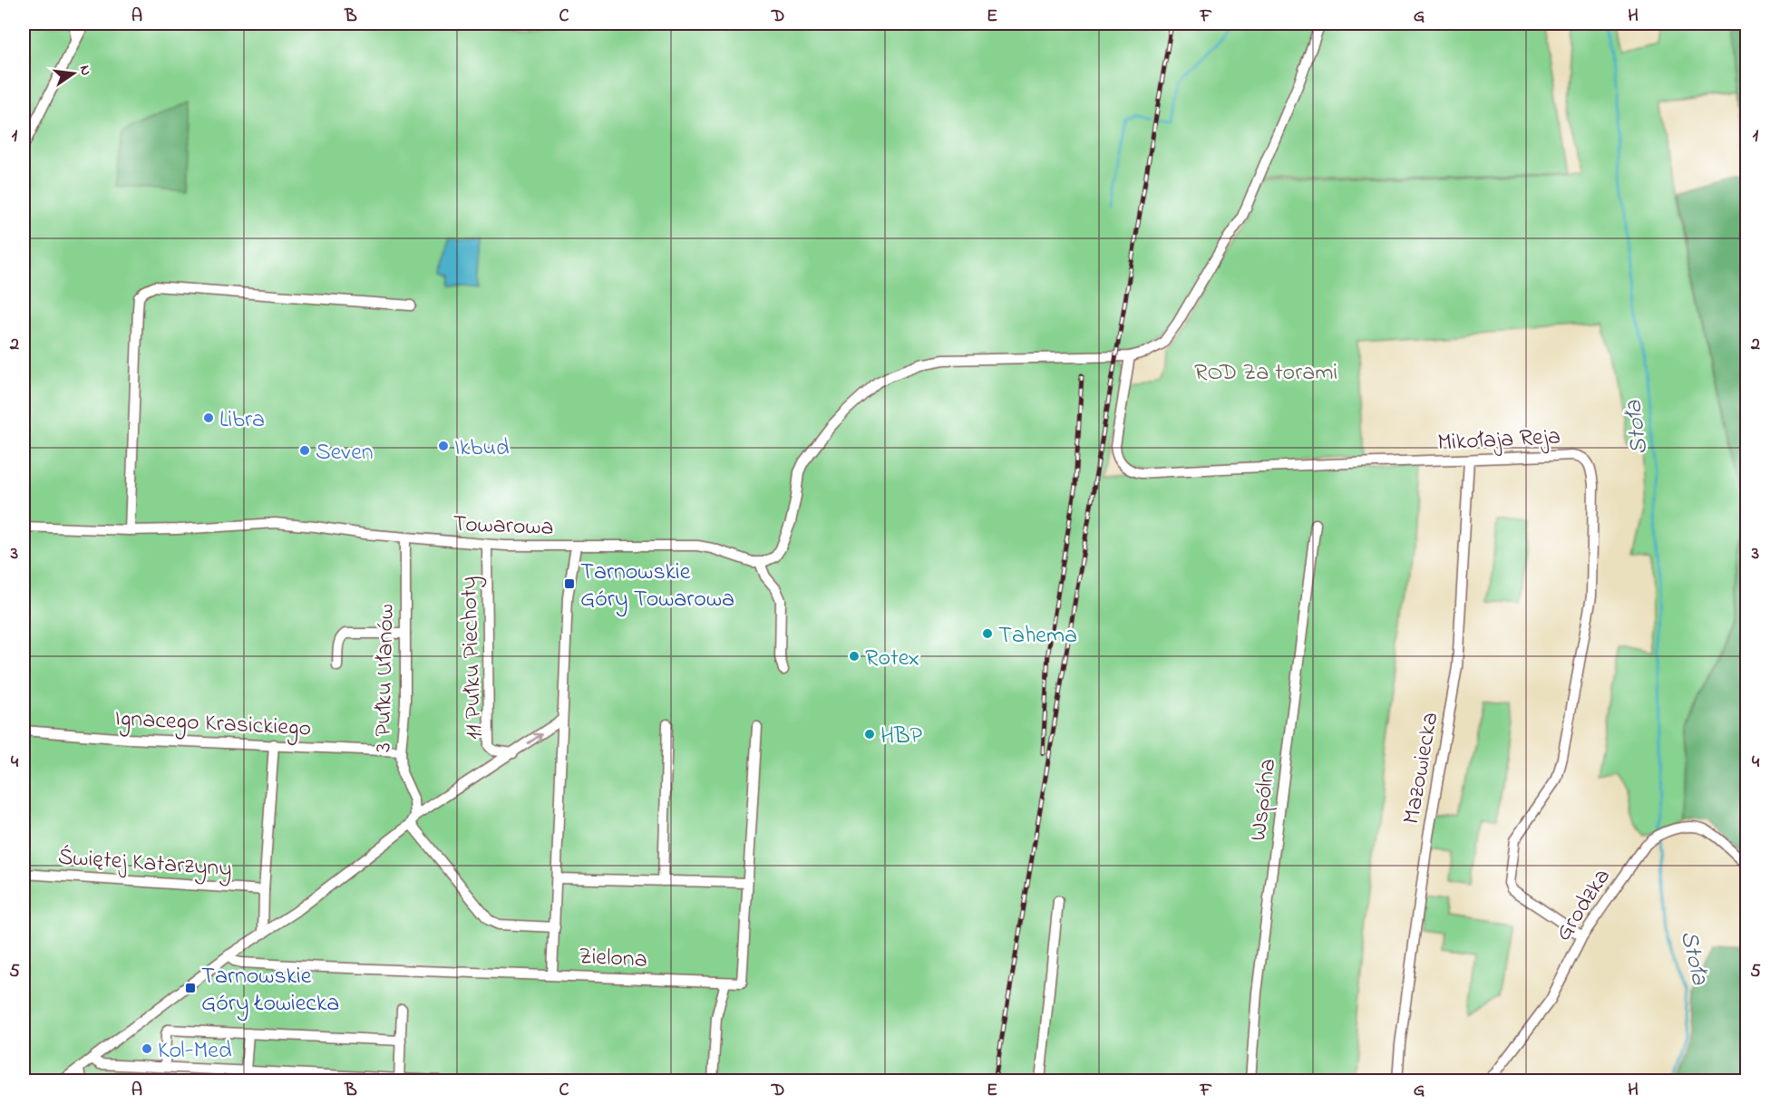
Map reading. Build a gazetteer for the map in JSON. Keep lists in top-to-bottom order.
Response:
{
  "streets": {
    "street": [
      "Mikołaja Reja",
      "Towarowa",
      "11 Pułku Piechoty",
      "3 Pułku Ułanów",
      "Ignacego Krasickiego",
      "Mazowiecka",
      "Wspólna",
      "Świętej Katarzyny",
      "Grodzka",
      "Zielona"
    ]
  },
  "crossings": [
    ["Mikołaja Reja", "Mazowiecka"],
    ["Mikołaja Reja", "Grodzka"],
    ["Towarowa", "11 Pułku Piechoty"],
    ["Towarowa", "3 Pułku Ułanów"],
    ["3 Pułku Ułanów", "Ignacego Krasickiego"],
    ["Ignacego Krasickiego", "Świętej Katarzyny"]
  ],
  "water": ["Stoła"],
  "parks": ["ROD Za torami"],
  "places": {
    "other": [
      "Libra",
      "Ikbud",
      "Seven",
      "Tahema",
      "Rotex",
      "HBP",
      "Kol-Med"
    ],
    "transit": ["Tarnowskie Góry Towarowa", "Tarnowskie Góry Łowiecka"]
  },
  "north": "right",
  "grid": {
    "columns": [
      "A",
      "B",
      "C",
      "D",
      "E",
      "F",
      "G",
      "H"
    ],
    "rows": [
      "1",
      "2",
      "3",
      "4",
      "5"
    ]
  }
}
